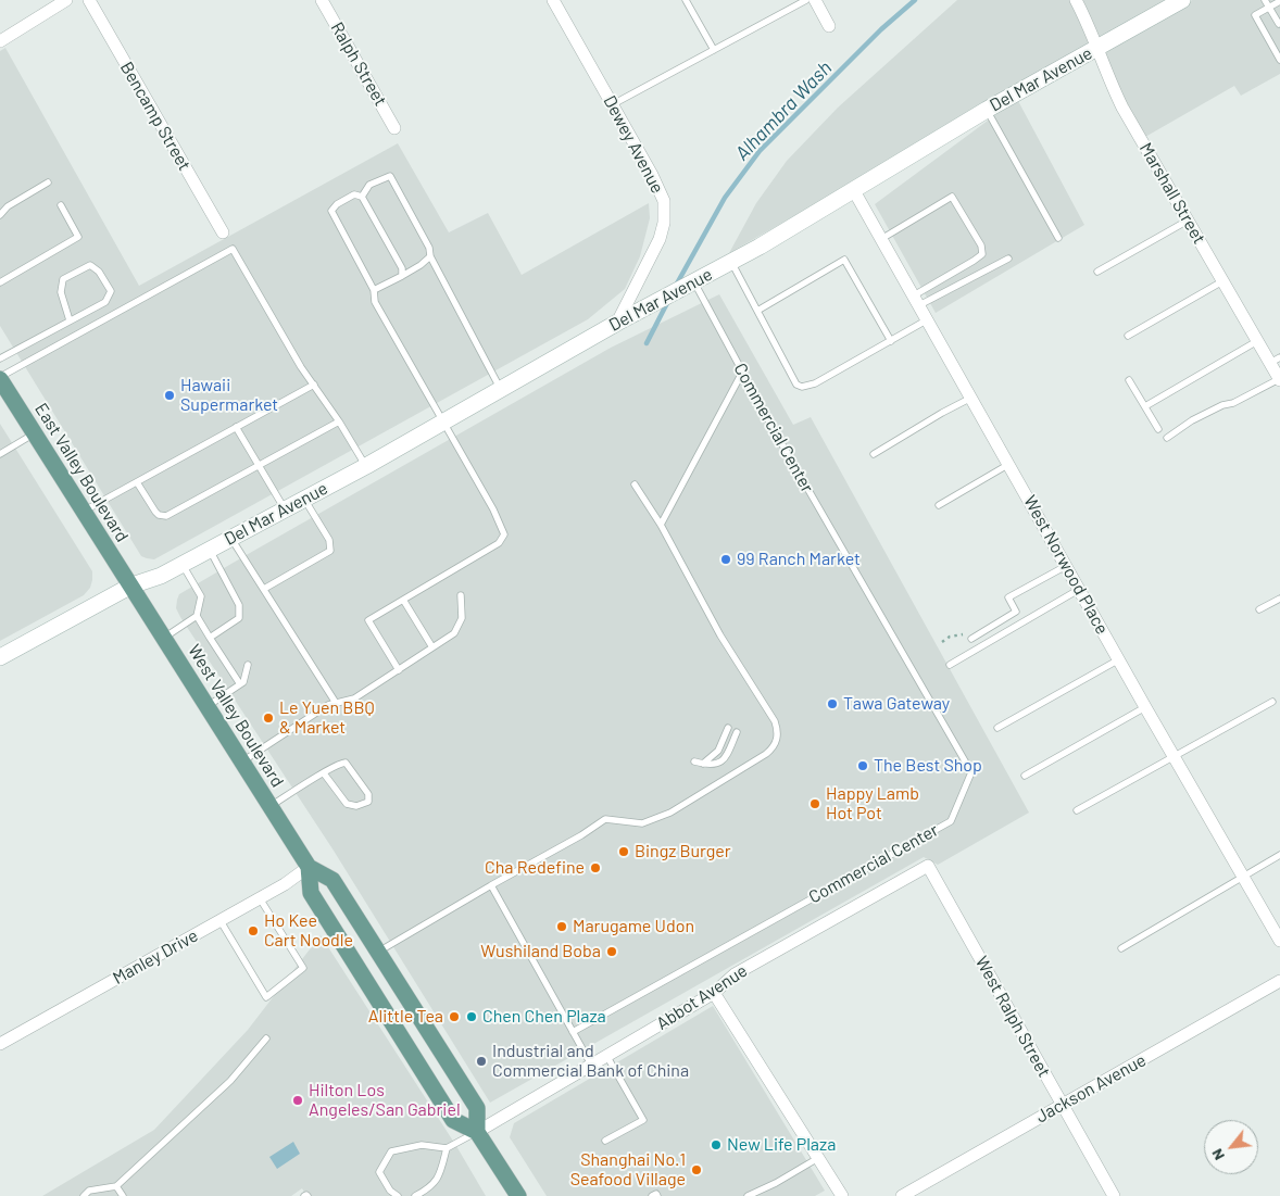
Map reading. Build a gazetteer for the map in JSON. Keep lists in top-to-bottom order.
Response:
{
  "streets": {
    "main road": ["Del Mar Avenue", "East Valley Boulevard", "West Valley Boulevard"],
    "street": [
      "Ralph Street",
      "Bencamp Street",
      "Dewey Avenue",
      "Marshall Street",
      "West Norwood Place",
      "Manley Drive",
      "Abbot Avenue",
      "West Ralph Street",
      "Jackson Avenue"
    ],
    "lane": ["Commercial Center"]
  },
  "crossings": [
    ["Del Mar Avenue", "Dewey Avenue"],
    ["Del Mar Avenue", "Marshall Street"],
    ["Del Mar Avenue", "Commercial Center"],
    ["Del Mar Avenue", "East Valley Boulevard"],
    ["Del Mar Avenue", "West Norwood Place"],
    ["Del Mar Avenue", "West Valley Boulevard"],
    ["East Valley Boulevard", "West Valley Boulevard"],
    ["West Valley Boulevard", "Manley Drive"],
    ["West Valley Boulevard", "Abbot Avenue"],
    ["Abbot Avenue", "West Ralph Street"],
    ["West Ralph Street", "Jackson Avenue"]
  ],
  "water": ["Alhambra Wash"],
  "places": [
    "Hawaii Supermarket",
    "99 Ranch Market",
    "Tawa Gateway",
    "Le Yuen BBQ & Market",
    "The Best Shop",
    "Happy Lamb Hot Pot",
    "Bingz Burger",
    "Cha Redefine",
    "Marugame Udon",
    "Ho Kee Cart Noodle",
    "Wushiland Boba",
    "Alittle Tea",
    "Chen Chen Plaza",
    "Industrial and Commercial Bank of China",
    "Hilton Los Angeles/San Gabriel",
    "New Life Plaza",
    "Shanghai No.1 Seafood Village"
  ],
  "north": "bottom left"
}
